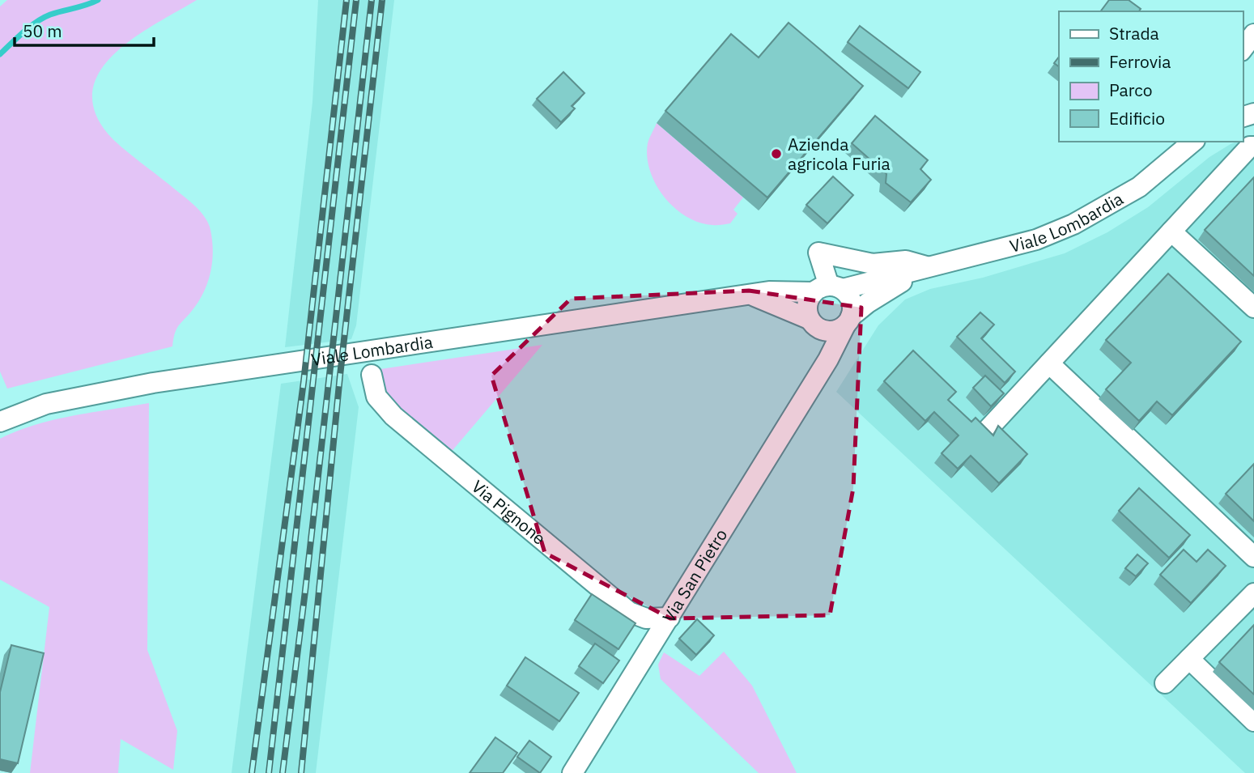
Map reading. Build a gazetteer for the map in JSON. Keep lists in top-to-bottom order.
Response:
{
  "streets": {
    "street": ["Viale Lombardia", "Via Pignone", "Via San Pietro"]
  },
  "crossings": [
    ["Viale Lombardia", "Via San Pietro"],
    ["Via Pignone", "Via San Pietro"]
  ],
  "places": ["Azienda agricola Furia"],
  "legend": [
    "Strada",
    "Ferrovia",
    "Parco",
    "Edificio"
  ],
  "scale_bar": "50 m"
}
